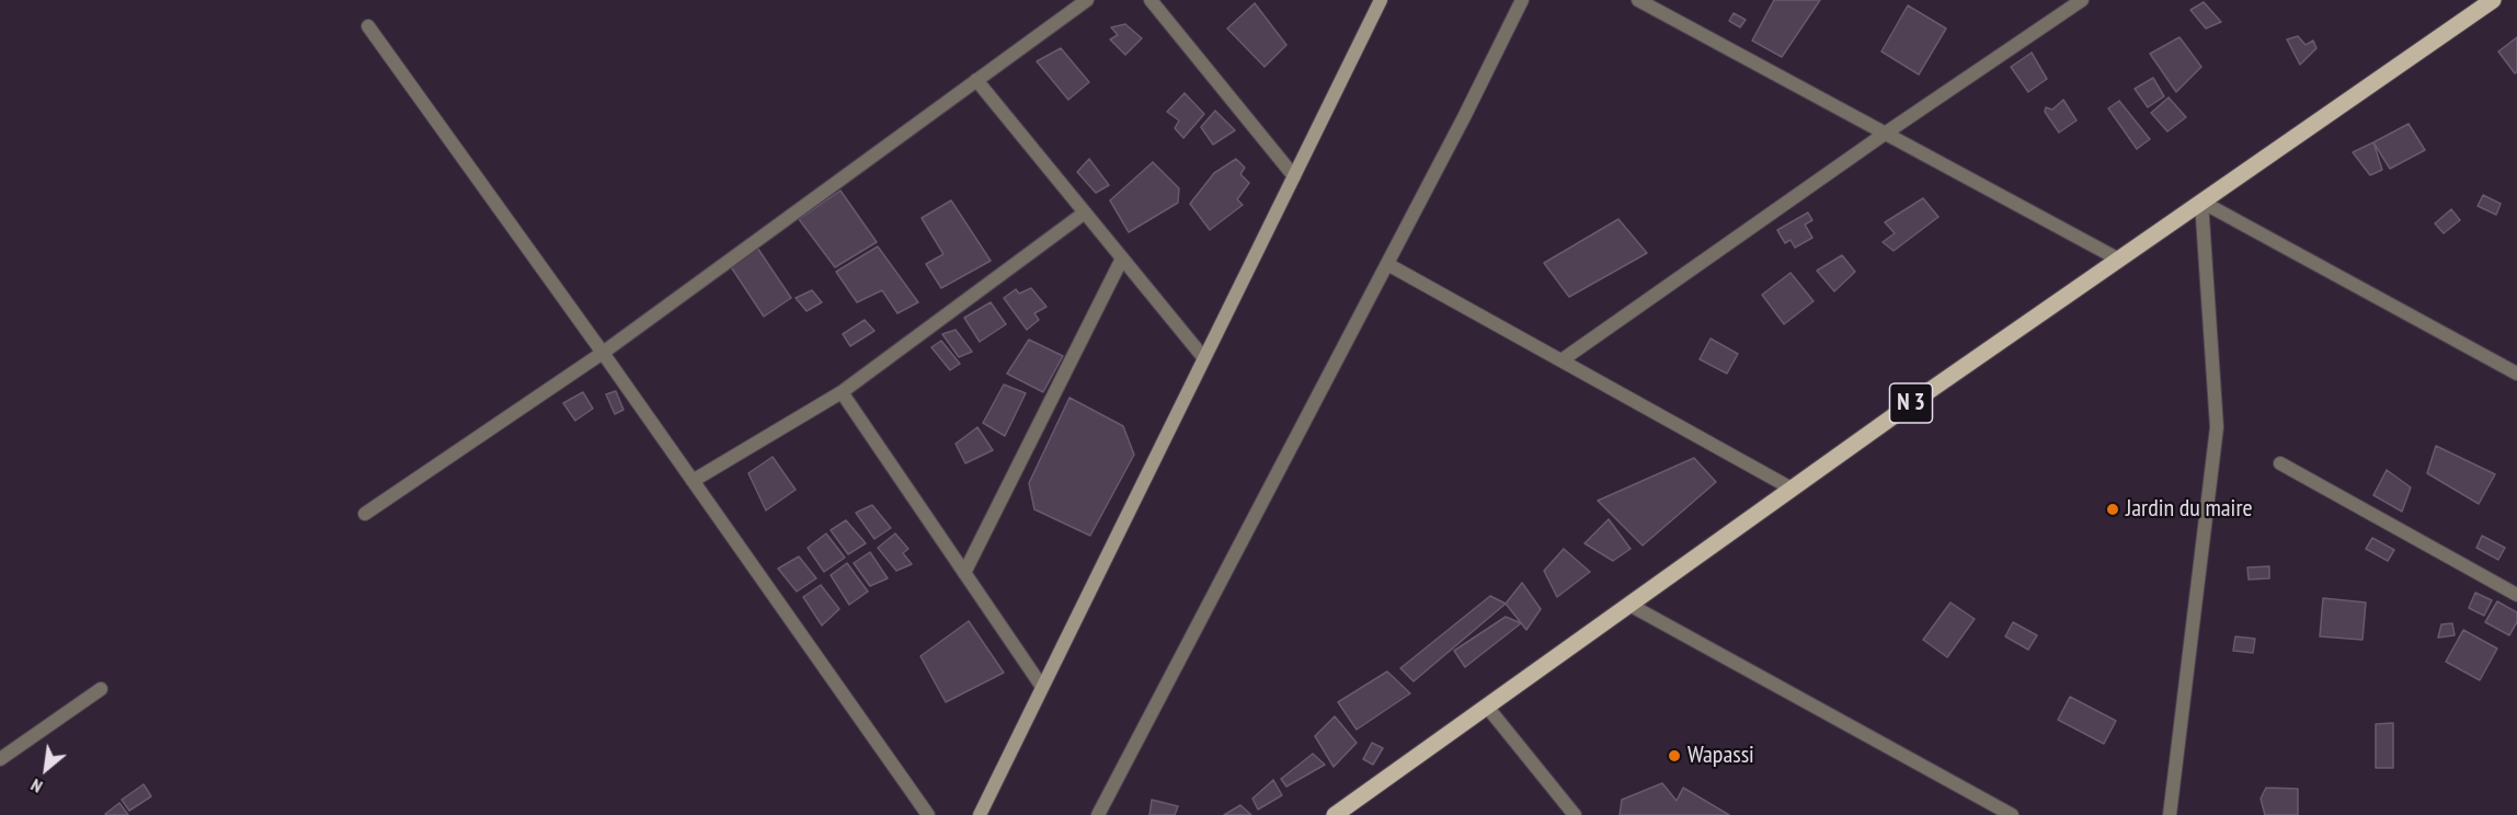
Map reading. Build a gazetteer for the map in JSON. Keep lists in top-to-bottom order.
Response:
{
  "streets": {
    "main road": ["N 3"]
  },
  "places": ["Jardin du maire", "Wapassi"],
  "north": "bottom left"
}
